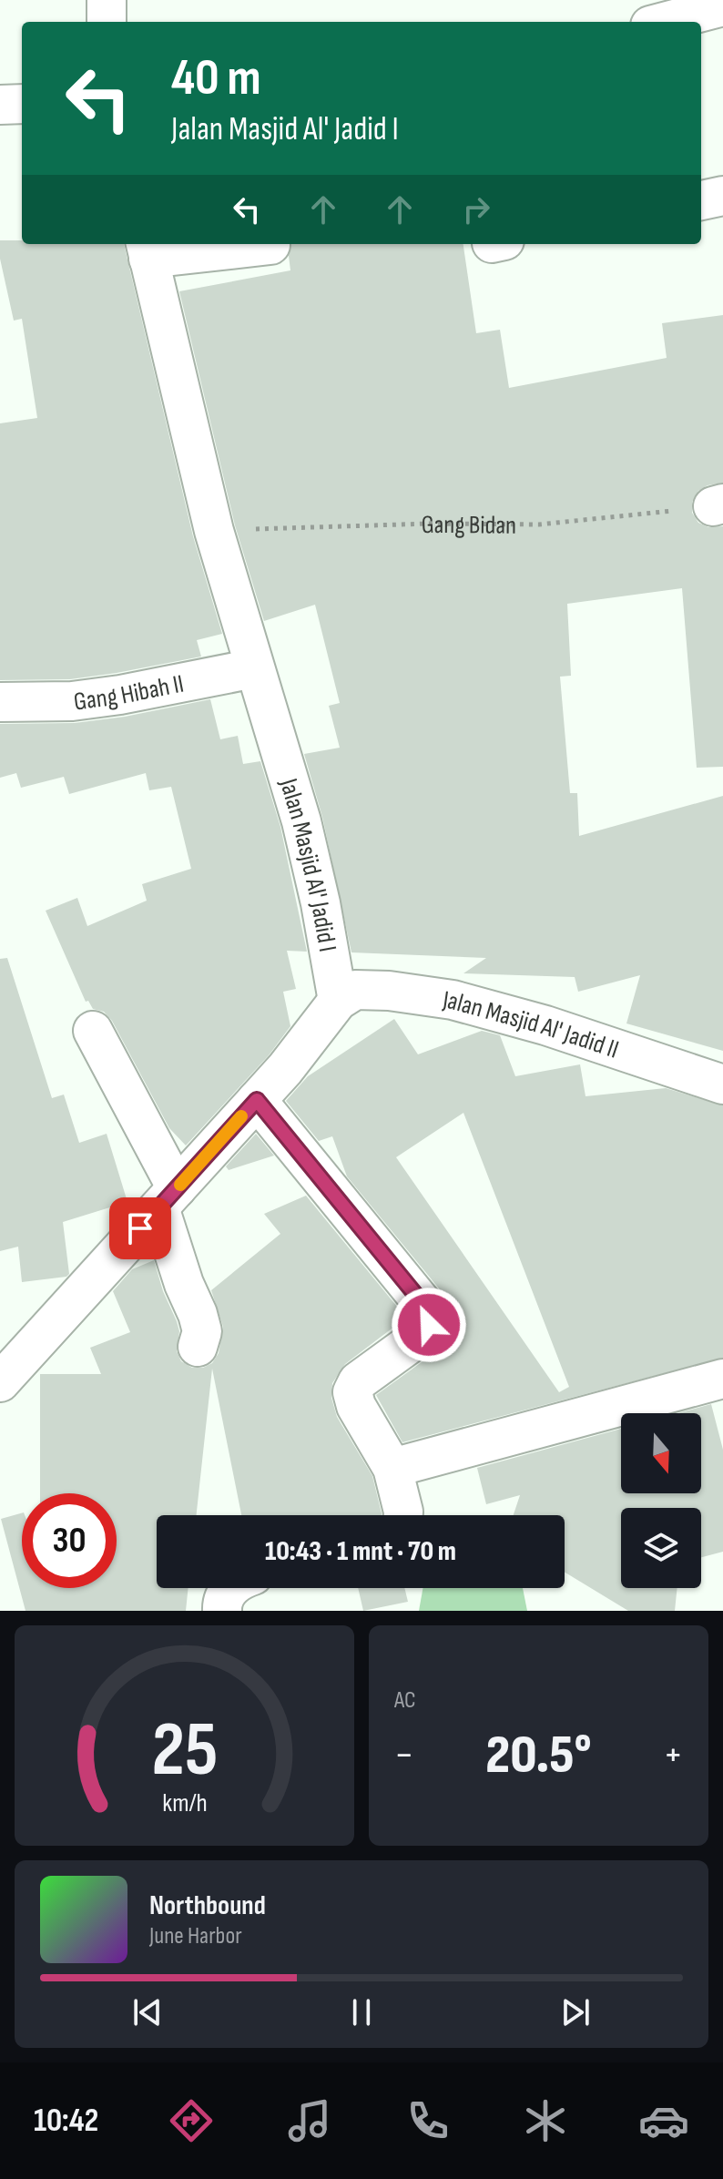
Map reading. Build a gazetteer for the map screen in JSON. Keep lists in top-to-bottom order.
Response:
{
  "streets": {
    "street": ["Gang Hibah II", "Jalan Masjid Al' Jadid I", "Jalan Masjid Al' Jadid II"],
    "path": ["Gang Bidan"]
  },
  "crossings": [
    ["Gang Bidan", "Jalan Masjid Al' Jadid I"],
    ["Gang Hibah II", "Jalan Masjid Al' Jadid I"],
    ["Jalan Masjid Al' Jadid I", "Jalan Masjid Al' Jadid II"]
  ],
  "north": "bottom",
  "page": {
    "turn": ["40 m", "Jalan Masjid Al' Jadid I"],
    "limit": "30",
    "trip": "10:43 · 1 mnt · 70 m",
    "tile": "AC",
    "heat": ["−", "20.5°", "+"],
    "song": ["Northbound", "June Harbor"],
    "tabs": "10:42",
    "gauge": ["25", "km/h"]
  }
}
